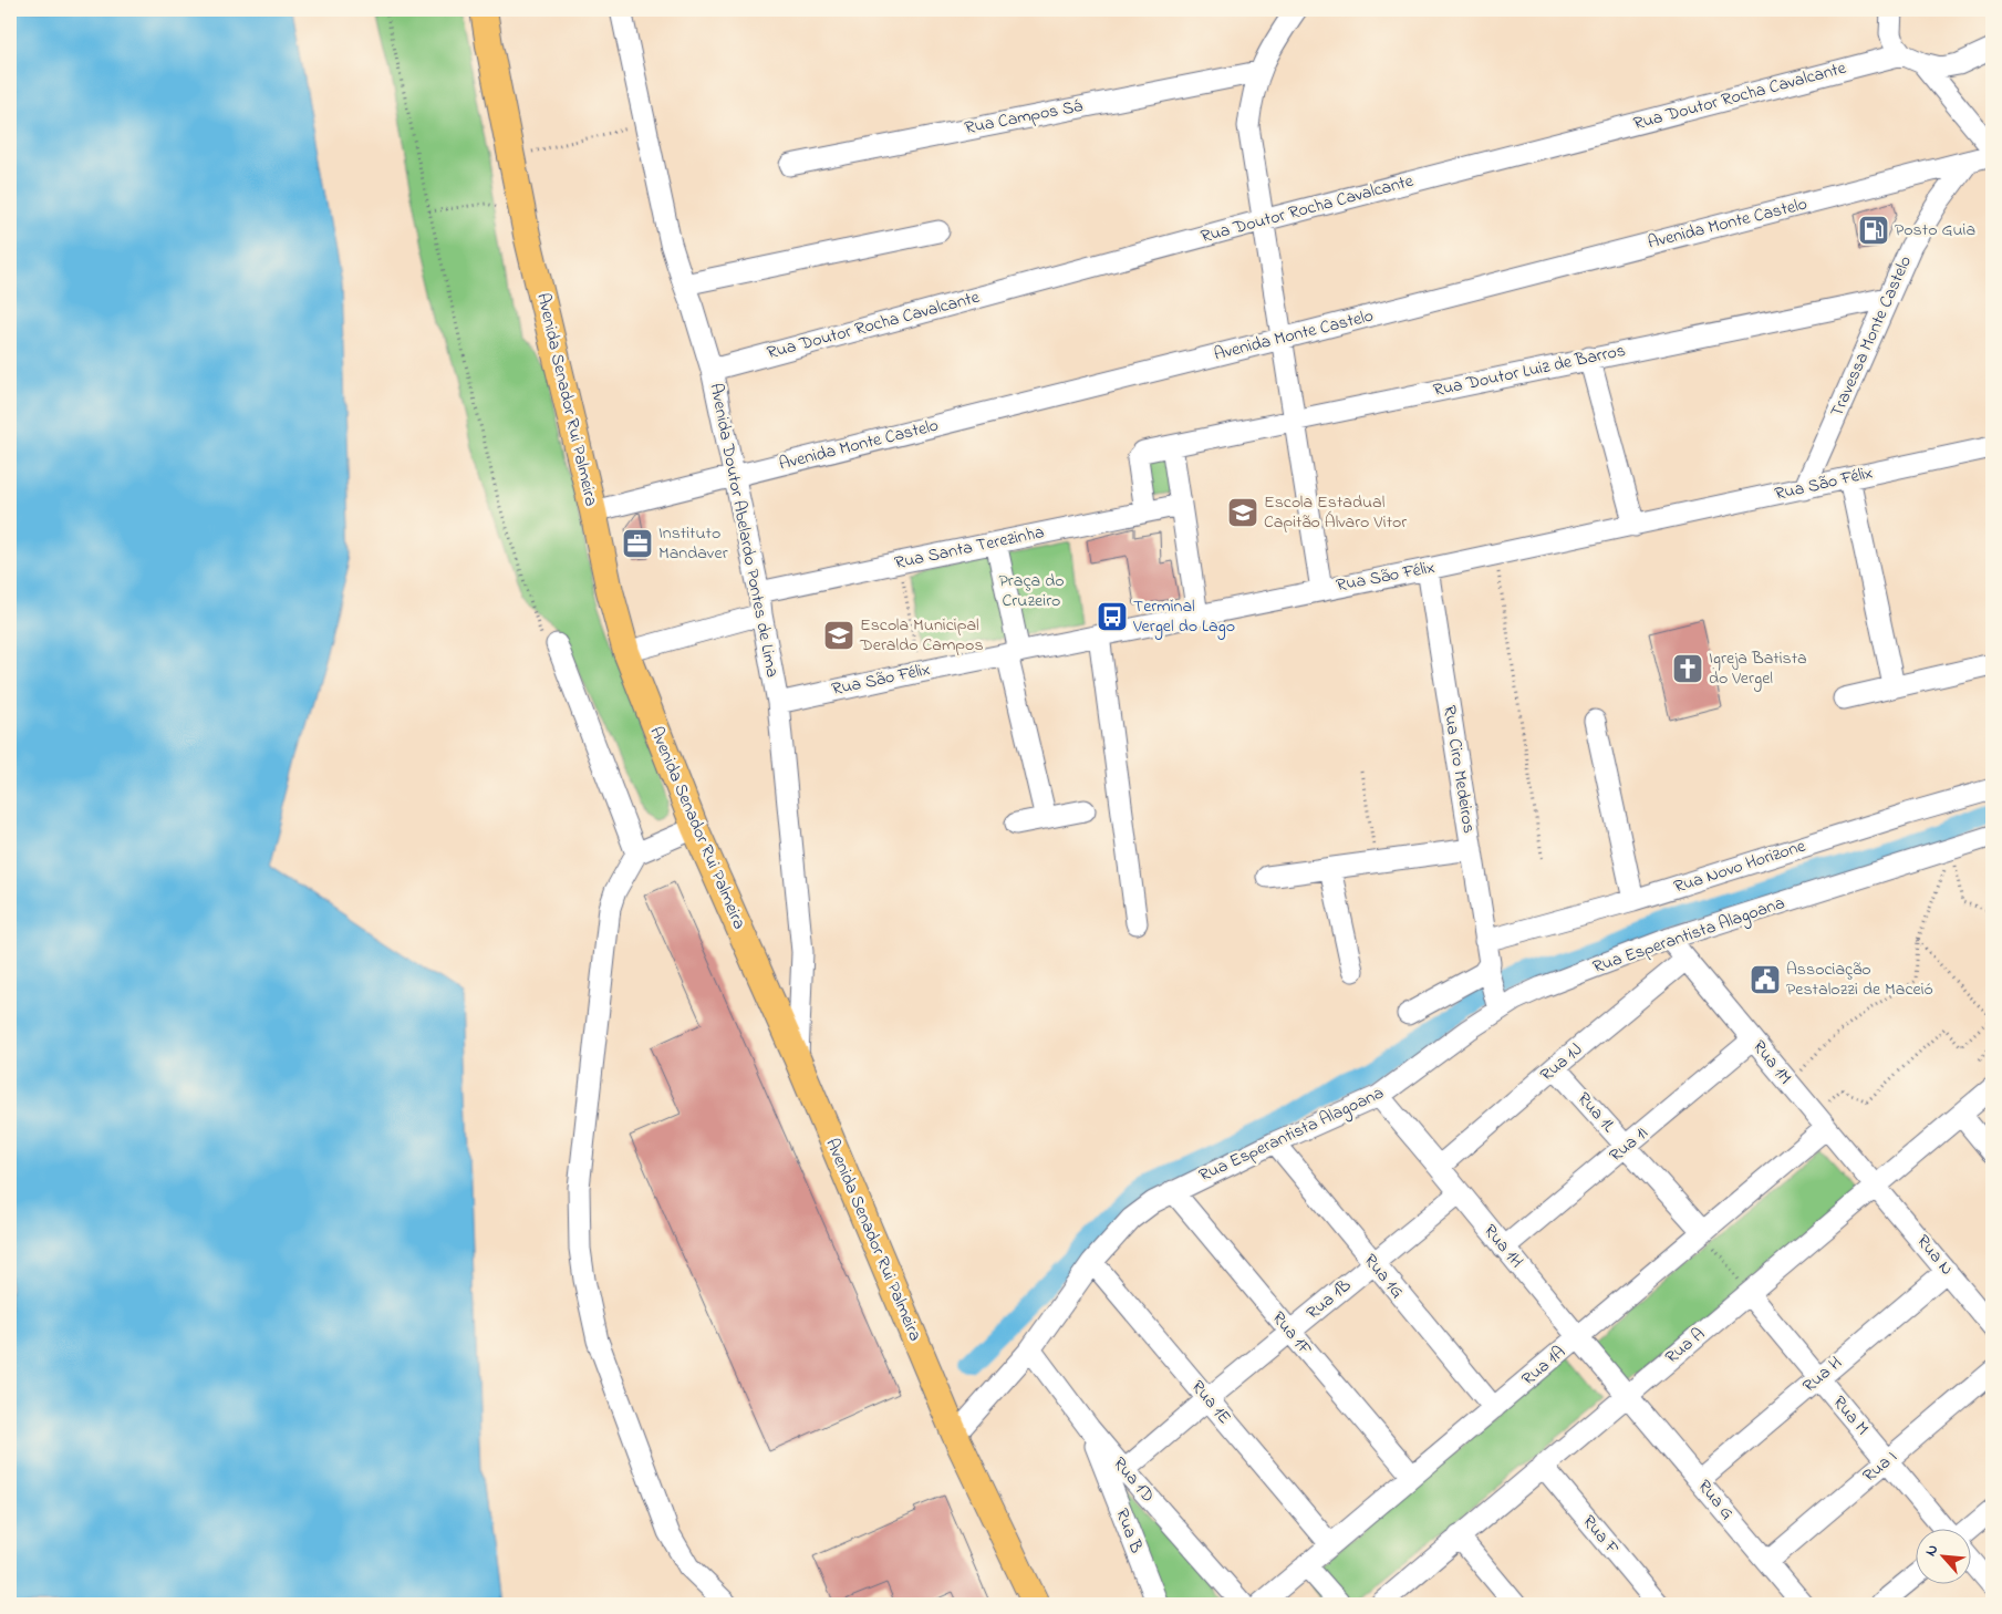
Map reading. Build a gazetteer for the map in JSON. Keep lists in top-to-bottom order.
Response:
{
  "streets": {
    "main road": ["Avenida Senador Rui Palmeira"],
    "street": [
      "Rua Doutor Rocha Cavalcante",
      "Rua Campos Sá",
      "Avenida Monte Castelo",
      "Travessa Monte Castelo",
      "Rua Doutor Luiz de Barros",
      "Rua São Félix",
      "Avenida Doutor Abelardo Pontes de Lima",
      "Rua Santa Terezinha",
      "Rua Ciro Medeiros",
      "Rua Novo Horizone",
      "Rua Esperantista Alagoana",
      "Rua 1J",
      "Rua 1M",
      "Rua 1L",
      "Rua 1I",
      "Rua 1H",
      "Rua N",
      "Rua 1G",
      "Rua 1B",
      "Rua 1F",
      "Rua A",
      "Rua 1A",
      "Rua H",
      "Rua 1E",
      "Rua M",
      "Rua I",
      "Rua 1D",
      "Rua G",
      "Rua B",
      "Rua F"
    ]
  },
  "crossings": [
    ["Rua Doutor Rocha Cavalcante", "Avenida Doutor Abelardo Pontes de Lima"],
    ["Avenida Monte Castelo", "Travessa Monte Castelo"],
    ["Avenida Monte Castelo", "Avenida Senador Rui Palmeira"],
    ["Avenida Monte Castelo", "Avenida Doutor Abelardo Pontes de Lima"],
    ["Travessa Monte Castelo", "Rua Doutor Luiz de Barros"],
    ["Travessa Monte Castelo", "Rua São Félix"],
    ["Rua Doutor Luiz de Barros", "Rua Santa Terezinha"],
    ["Avenida Senador Rui Palmeira", "Avenida Doutor Abelardo Pontes de Lima"],
    ["Avenida Senador Rui Palmeira", "Rua Esperantista Alagoana"],
    ["Rua São Félix", "Avenida Doutor Abelardo Pontes de Lima"],
    ["Rua São Félix", "Rua Ciro Medeiros"],
    ["Avenida Doutor Abelardo Pontes de Lima", "Rua Santa Terezinha"],
    ["Rua Ciro Medeiros", "Rua Novo Horizone"],
    ["Rua Ciro Medeiros", "Rua Esperantista Alagoana"],
    ["Rua Esperantista Alagoana", "Rua 1M"],
    ["Rua Esperantista Alagoana", "Rua 1H"],
    ["Rua Esperantista Alagoana", "Rua 1G"],
    ["Rua Esperantista Alagoana", "Rua 1F"],
    ["Rua Esperantista Alagoana", "Rua 1E"],
    ["Rua Esperantista Alagoana", "Rua 1D"],
    ["Rua 1J", "Rua 1M"],
    ["Rua 1J", "Rua 1L"],
    ["Rua 1J", "Rua 1H"],
    ["Rua 1M", "Rua 1I"],
    ["Rua 1M", "Rua N"],
    ["Rua 1M", "Rua A"],
    ["Rua 1M", "Rua 1A"],
    ["Rua 1L", "Rua 1I"],
    ["Rua 1L", "Rua 1A"],
    ["Rua 1I", "Rua 1H"],
    ["Rua 1H", "Rua 1B"],
    ["Rua 1H", "Rua A"],
    ["Rua 1H", "Rua 1A"],
    ["Rua 1H", "Rua G"],
    ["Rua N", "Rua A"],
    ["Rua N", "Rua H"],
    ["Rua 1G", "Rua 1B"],
    ["Rua 1G", "Rua 1A"],
    ["Rua 1B", "Rua 1F"],
    ["Rua 1B", "Rua 1E"],
    ["Rua 1B", "Rua 1D"],
    ["Rua 1F", "Rua 1A"],
    ["Rua A", "Rua M"],
    ["Rua A", "Rua G"],
    ["Rua A", "Rua F"],
    ["Rua 1A", "Rua 1E"],
    ["Rua H", "Rua M"],
    ["Rua H", "Rua G"],
    ["Rua M", "Rua I"],
    ["Rua I", "Rua G"],
    ["Rua 1D", "Rua B"]
  ],
  "parks": ["Praça do Cruzeiro"],
  "places": {
    "fuel station": ["Posto Guia"],
    "school or university": ["Escola Estadual Capitão Álvaro Vitor", "Escola Municipal Deraldo Campos"],
    "office": ["Instituto Mandaver"],
    "bus stop": ["Terminal Vergel do Lago"],
    "church": ["Igreja Batista do Vergel"],
    "public building": ["Associação Pestalozzi de Maceió"]
  },
  "north": "top left"
}
